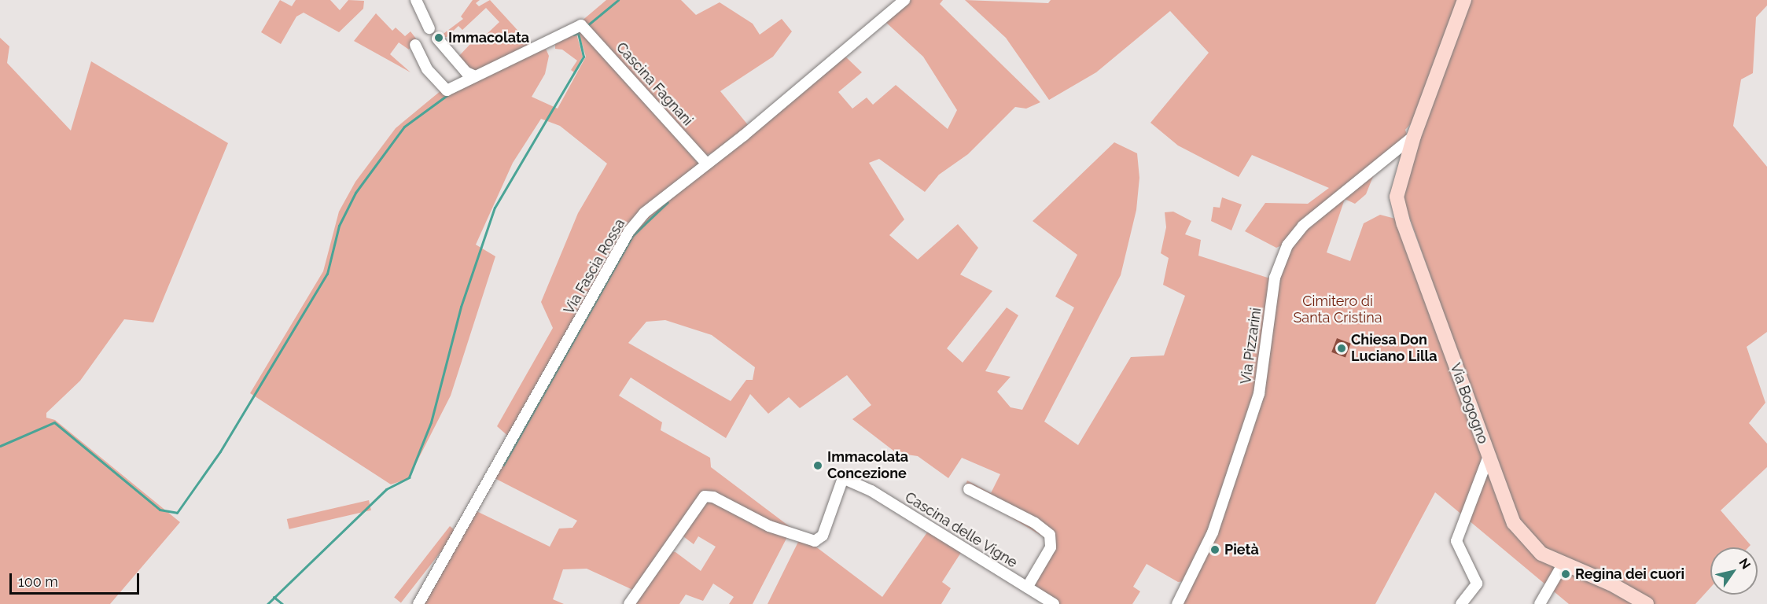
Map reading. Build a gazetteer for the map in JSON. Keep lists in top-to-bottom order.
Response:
{
  "streets": {
    "main road": ["Via Bogogno"],
    "street": [
      "Cascina Fagnani",
      "Via Fascia Rossa",
      "Via Pizzarini",
      "Cascina delle Vigne"
    ]
  },
  "crossings": [
    ["Cascina Fagnani", "Via Fascia Rossa"],
    ["Via Pizzarini", "Via Bogogno"]
  ],
  "parks": ["Cimitero di Santa Cristina"],
  "places": [
    "Immacolata",
    "Chiesa Don Luciano Lilla",
    "Immacolata Concezione",
    "Pietà",
    "Regina dei cuori"
  ],
  "scale_bar": "100 m",
  "north": "top right"
}
